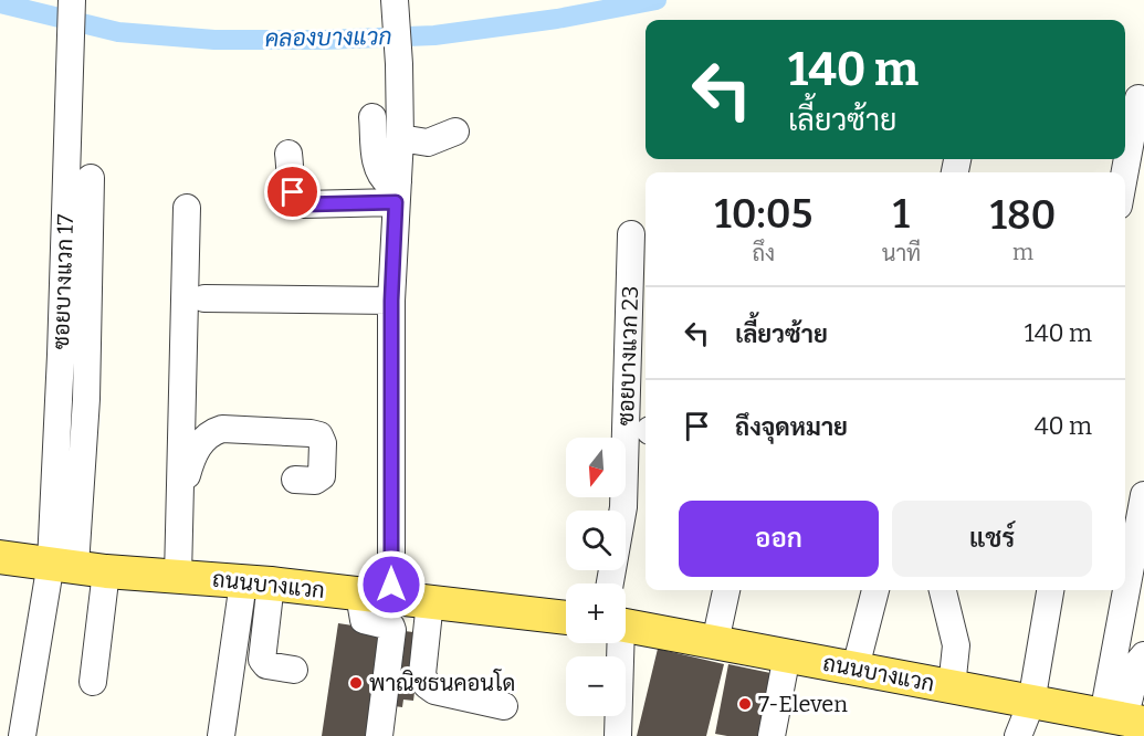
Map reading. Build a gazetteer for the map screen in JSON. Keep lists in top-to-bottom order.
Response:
{
  "streets": {
    "main road": ["ถนนบางแวก"],
    "street": ["ซอยบางแวก 17", "ซอยบางแวก 23"]
  },
  "crossings": [
    ["ซอยบางแวก 17", "ถนนบางแวก"]
  ],
  "water": ["คลองบางแวก"],
  "places": ["พาณิชธนคอนโด", "7-Eleven"],
  "north": "bottom",
  "page": {
    "turn": ["140 m", "เลี้ยวซ้าย"],
    "eta": [
      "10:05",
      "ถึง",
      "1",
      "นาที",
      "180",
      "m"
    ],
    "list": [
      {
        "name": "เลี้ยวซ้าย",
        "value": "140 m"
      },
      {
        "name": "ถึงจุดหมาย",
        "value": "40 m"
      }
    ],
    "map_buttons": ["+", "−"],
    "buttons": ["ออก", "แชร์"]
  }
}
